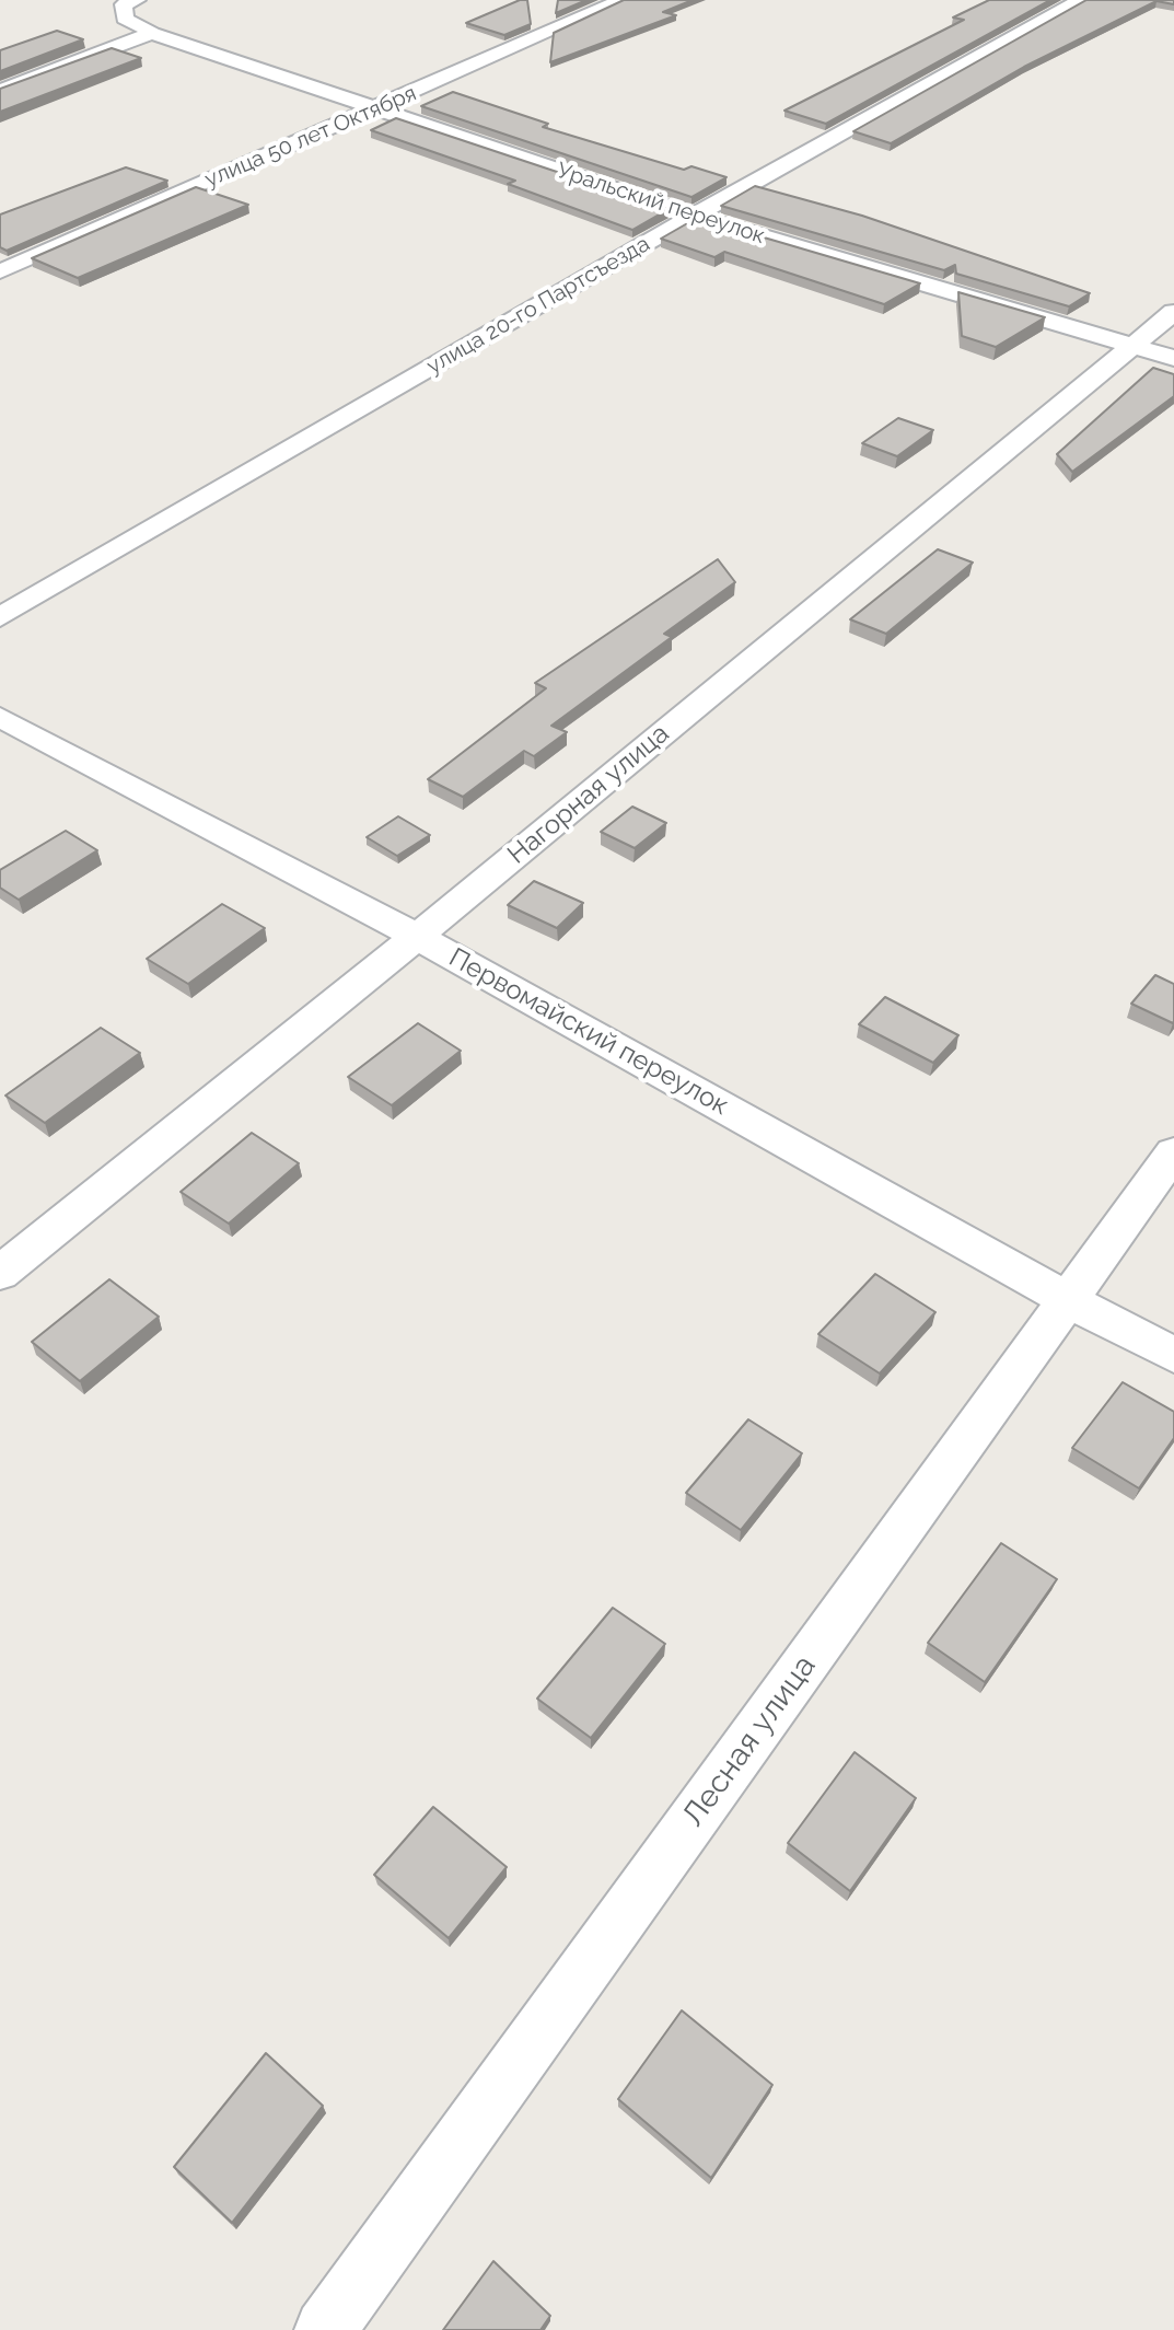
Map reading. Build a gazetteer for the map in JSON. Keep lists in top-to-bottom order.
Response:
{
  "streets": {
    "street": [
      "улица 50 лет Октября",
      "Уральский переулок",
      "улица 20-го Партсъезда",
      "Нагорная улица",
      "Первомайский переулок",
      "Лесная улица"
    ]
  },
  "crossings": [
    ["улица 50 лет Октября", "Уральский переулок"],
    ["Уральский переулок", "улица 20-го Партсъезда"],
    ["Уральский переулок", "Нагорная улица"],
    ["Нагорная улица", "Первомайский переулок"],
    ["Первомайский переулок", "Лесная улица"]
  ]
}
